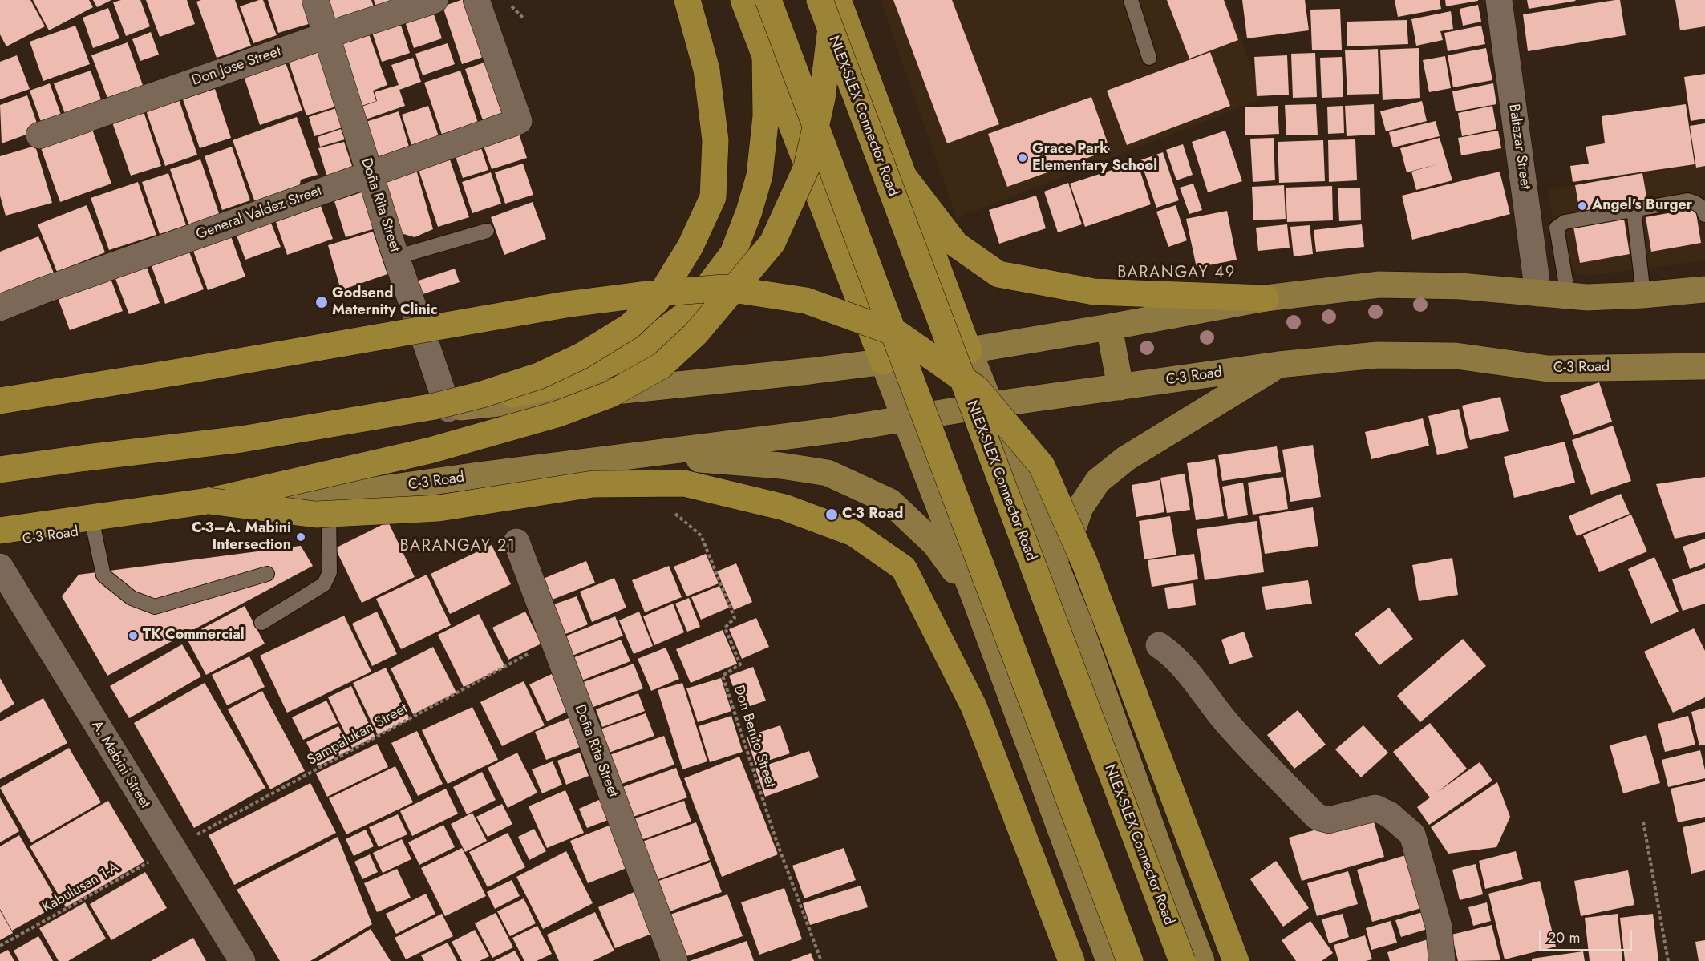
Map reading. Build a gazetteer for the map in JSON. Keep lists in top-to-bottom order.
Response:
{
  "streets": {
    "highway": ["NLEX-SLEX Connector Road"],
    "main road": ["C-3 Road"],
    "street": [
      "Don Jose Street",
      "Baltazar Street",
      "Doña Rita Street",
      "General Valdez Street",
      "A. Mabini Street"
    ],
    "path": ["Sampalukan Street", "Don Benito Street", "Kabulusan 1-A"]
  },
  "crossings": [
    ["Don Jose Street", "Doña Rita Street"],
    ["Doña Rita Street", "General Valdez Street"],
    ["Doña Rita Street", "Sampalukan Street"],
    ["Sampalukan Street", "A. Mabini Street"],
    ["Sampalukan Street", "Kabulusan 1-A"],
    ["A. Mabini Street", "Kabulusan 1-A"]
  ],
  "districts": ["BARANGAY 49", "BARANGAY 21"],
  "places": [
    "Grace Park Elementary School",
    "Angel's Burger",
    "Godsend Maternity Clinic",
    "C-3 Road",
    "C-3–A. Mabini Intersection",
    "TK Commercial"
  ],
  "scale_bar": "20 m"
}
